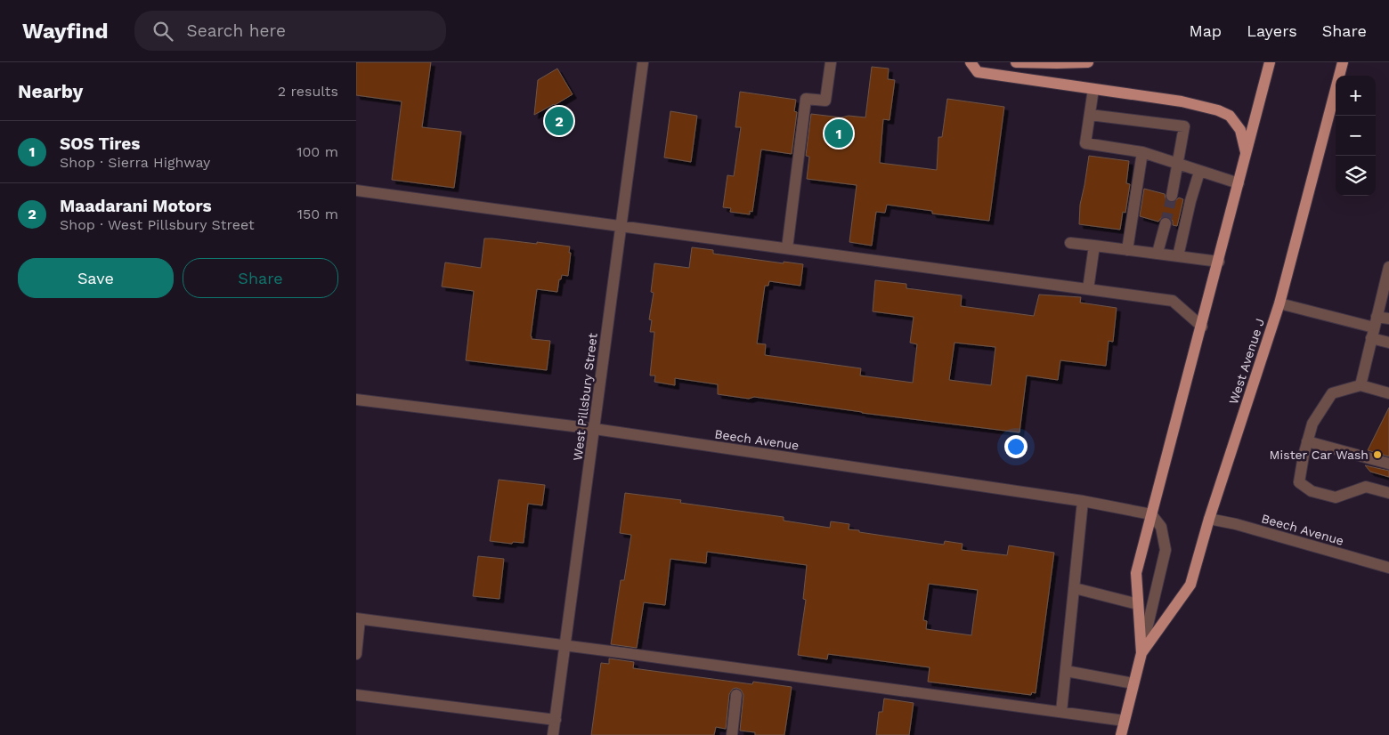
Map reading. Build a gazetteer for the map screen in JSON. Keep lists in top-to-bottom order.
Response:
{
  "streets": {
    "main road": ["West Avenue J"],
    "street": ["West Pillsbury Street", "Beech Avenue"]
  },
  "crossings": [
    ["West Avenue J", "Beech Avenue"],
    ["West Pillsbury Street", "Beech Avenue"]
  ],
  "places": ["Mister Car Wash"],
  "page": {
    "header": "Wayfind",
    "search": "Search here",
    "nav": ["Map", "Layers", "Share"],
    "heading": ["Nearby", "2 results"],
    "map_buttons": ["+", "−"],
    "pins": ["2", "1"],
    "list": [
      {
        "mark": "1",
        "name": "SOS Tires",
        "note": "Shop · Sierra Highway",
        "value": "100 m"
      },
      {
        "mark": "2",
        "name": "Maadarani Motors",
        "note": "Shop · West Pillsbury Street",
        "value": "150 m"
      }
    ],
    "buttons": ["Save", "Share"]
  }
}
